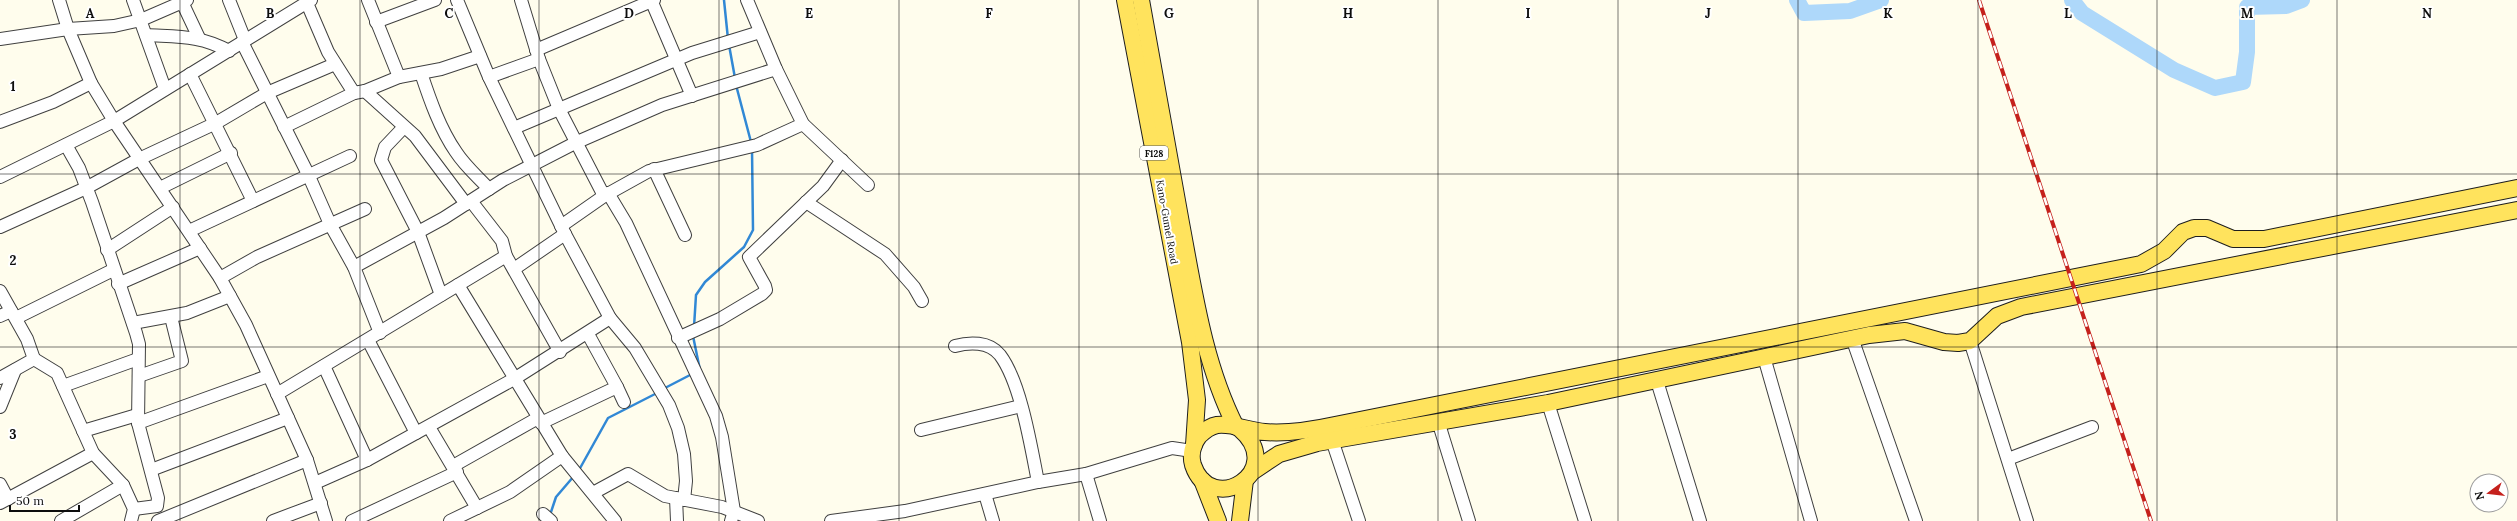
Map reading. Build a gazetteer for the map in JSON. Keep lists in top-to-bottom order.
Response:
{
  "streets": {
    "main road": ["F128", "Kano-Gumel Road"]
  },
  "crossings": [
    ["F128", "Kano-Gumel Road"]
  ],
  "scale_bar": "50 m",
  "north": "left",
  "grid": {
    "columns": [
      "A",
      "B",
      "C",
      "D",
      "E",
      "F",
      "G",
      "H",
      "I",
      "J",
      "K",
      "L",
      "M",
      "N"
    ],
    "rows": ["1", "2", "3"]
  }
}
